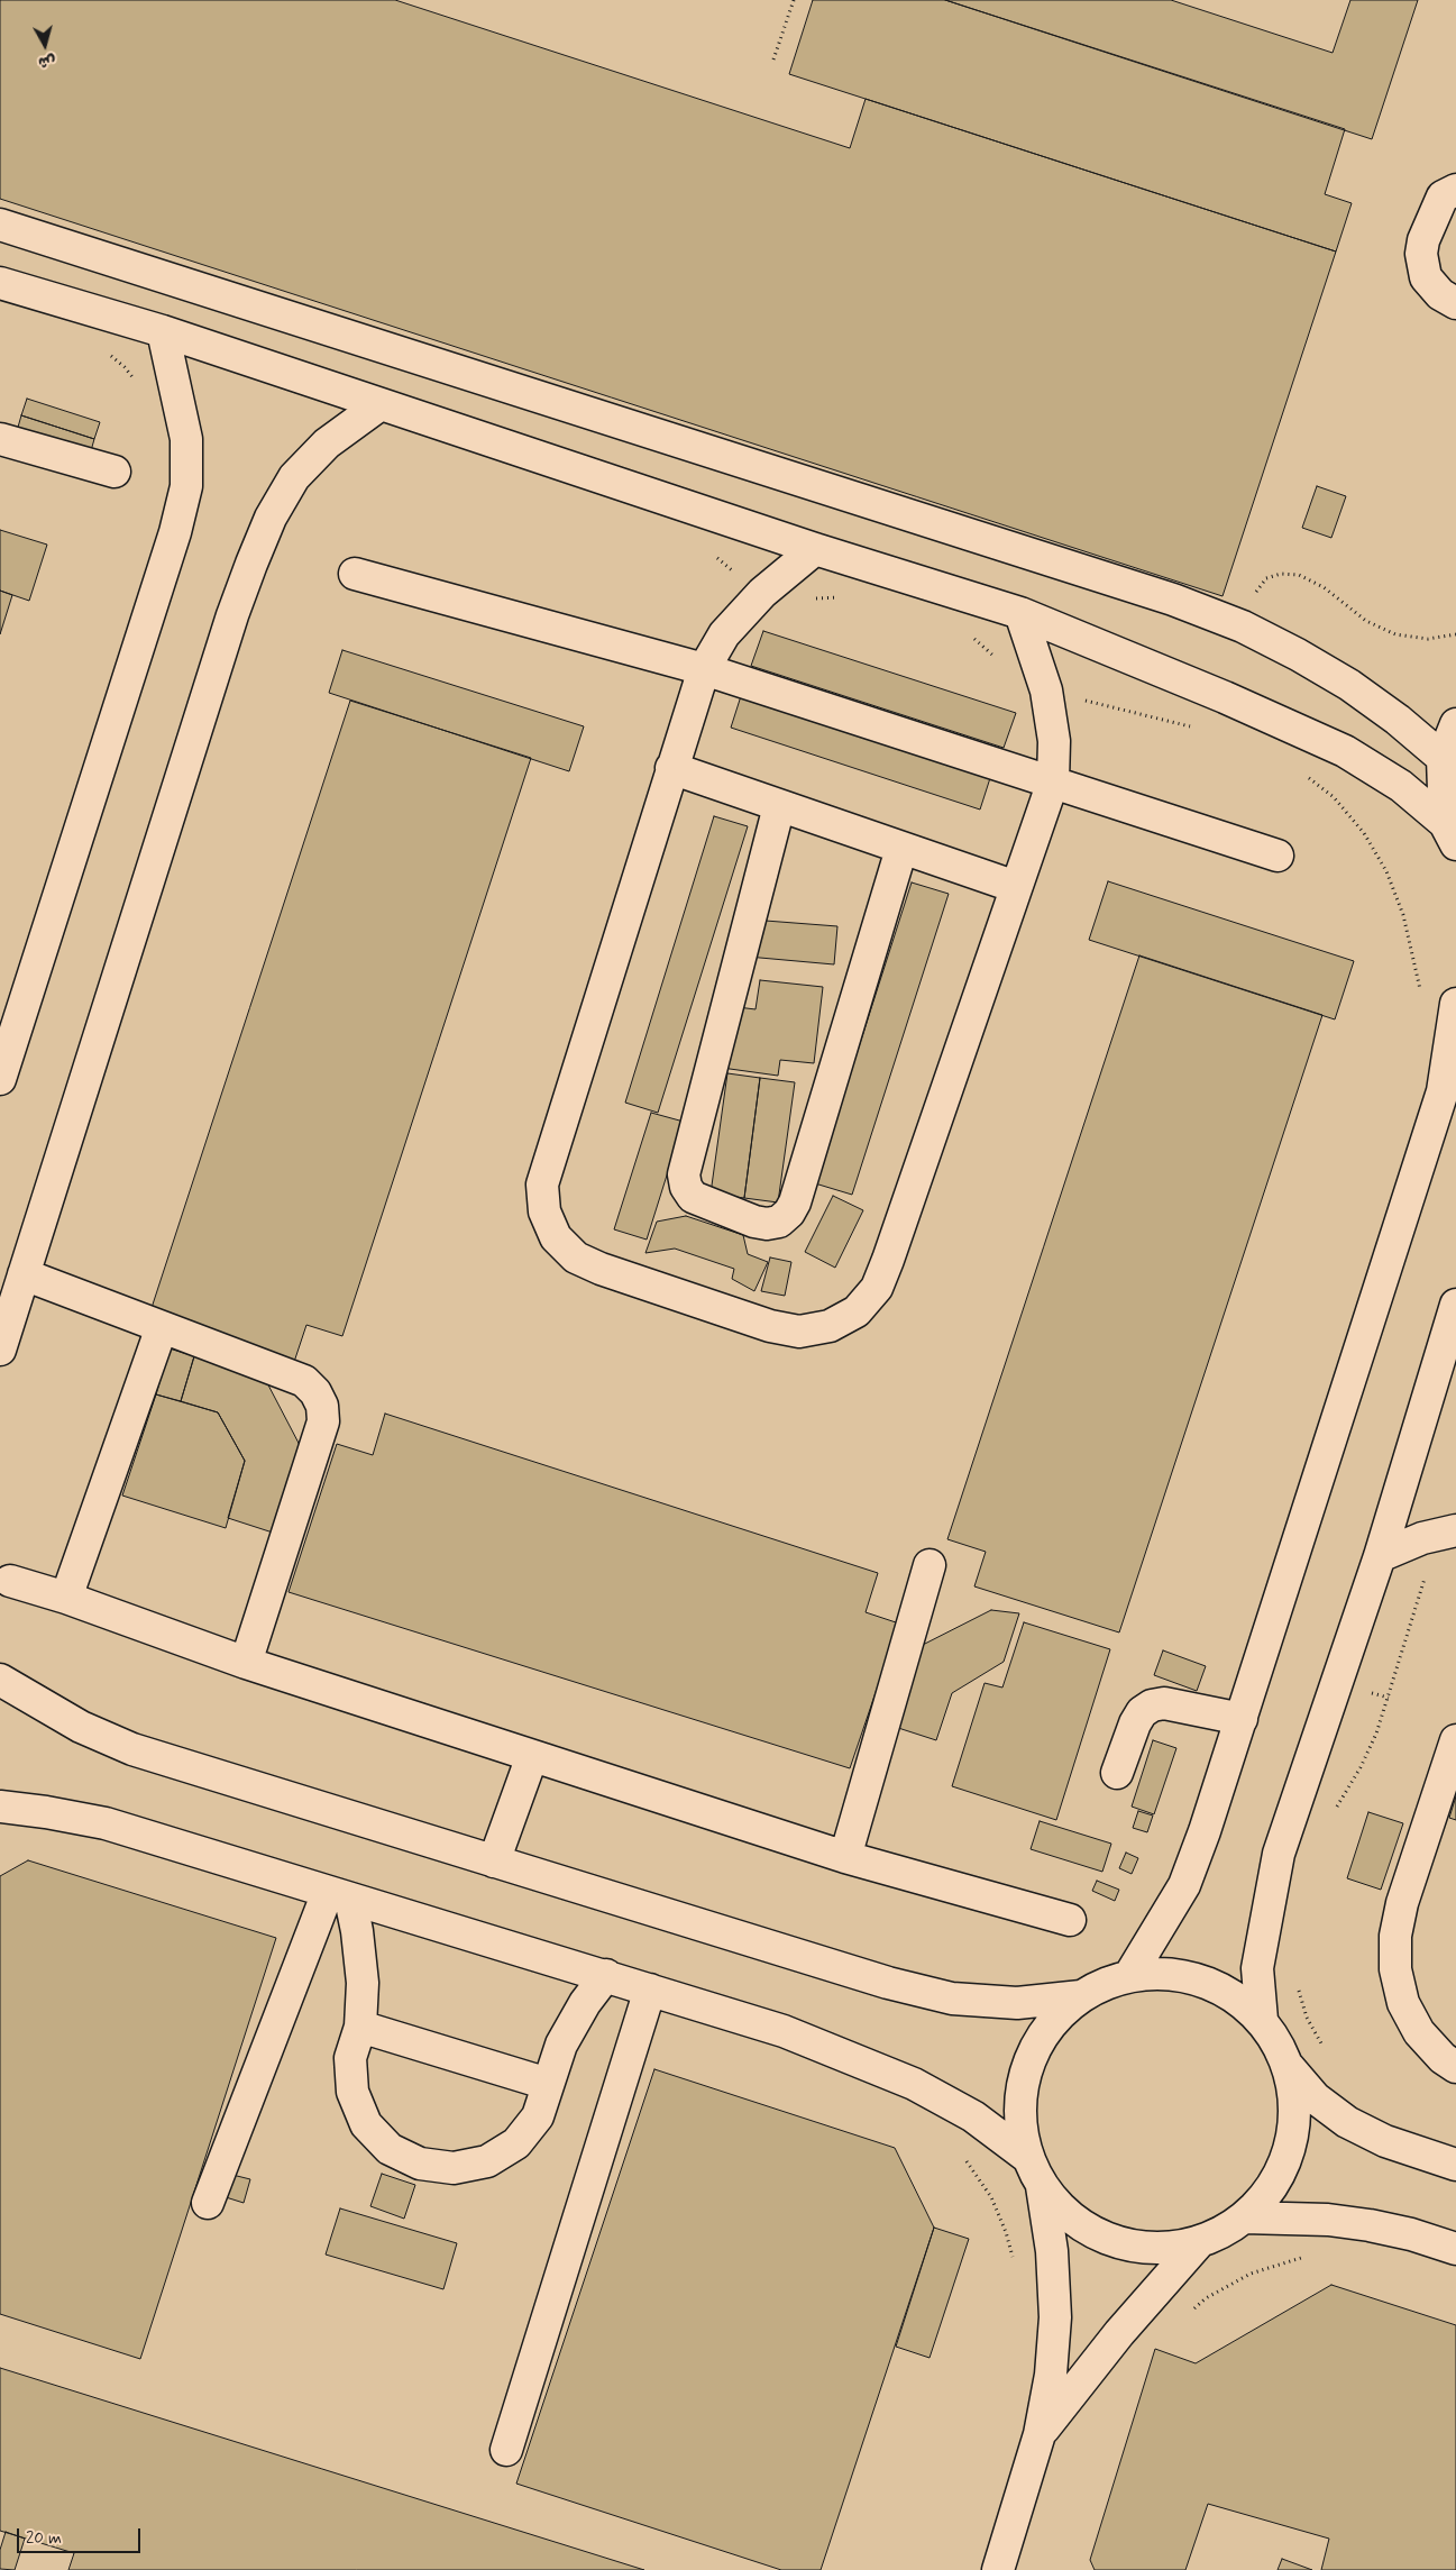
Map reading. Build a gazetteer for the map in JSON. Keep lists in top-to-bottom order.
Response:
{
  "scale_bar": "20 m",
  "north": "bottom"
}
